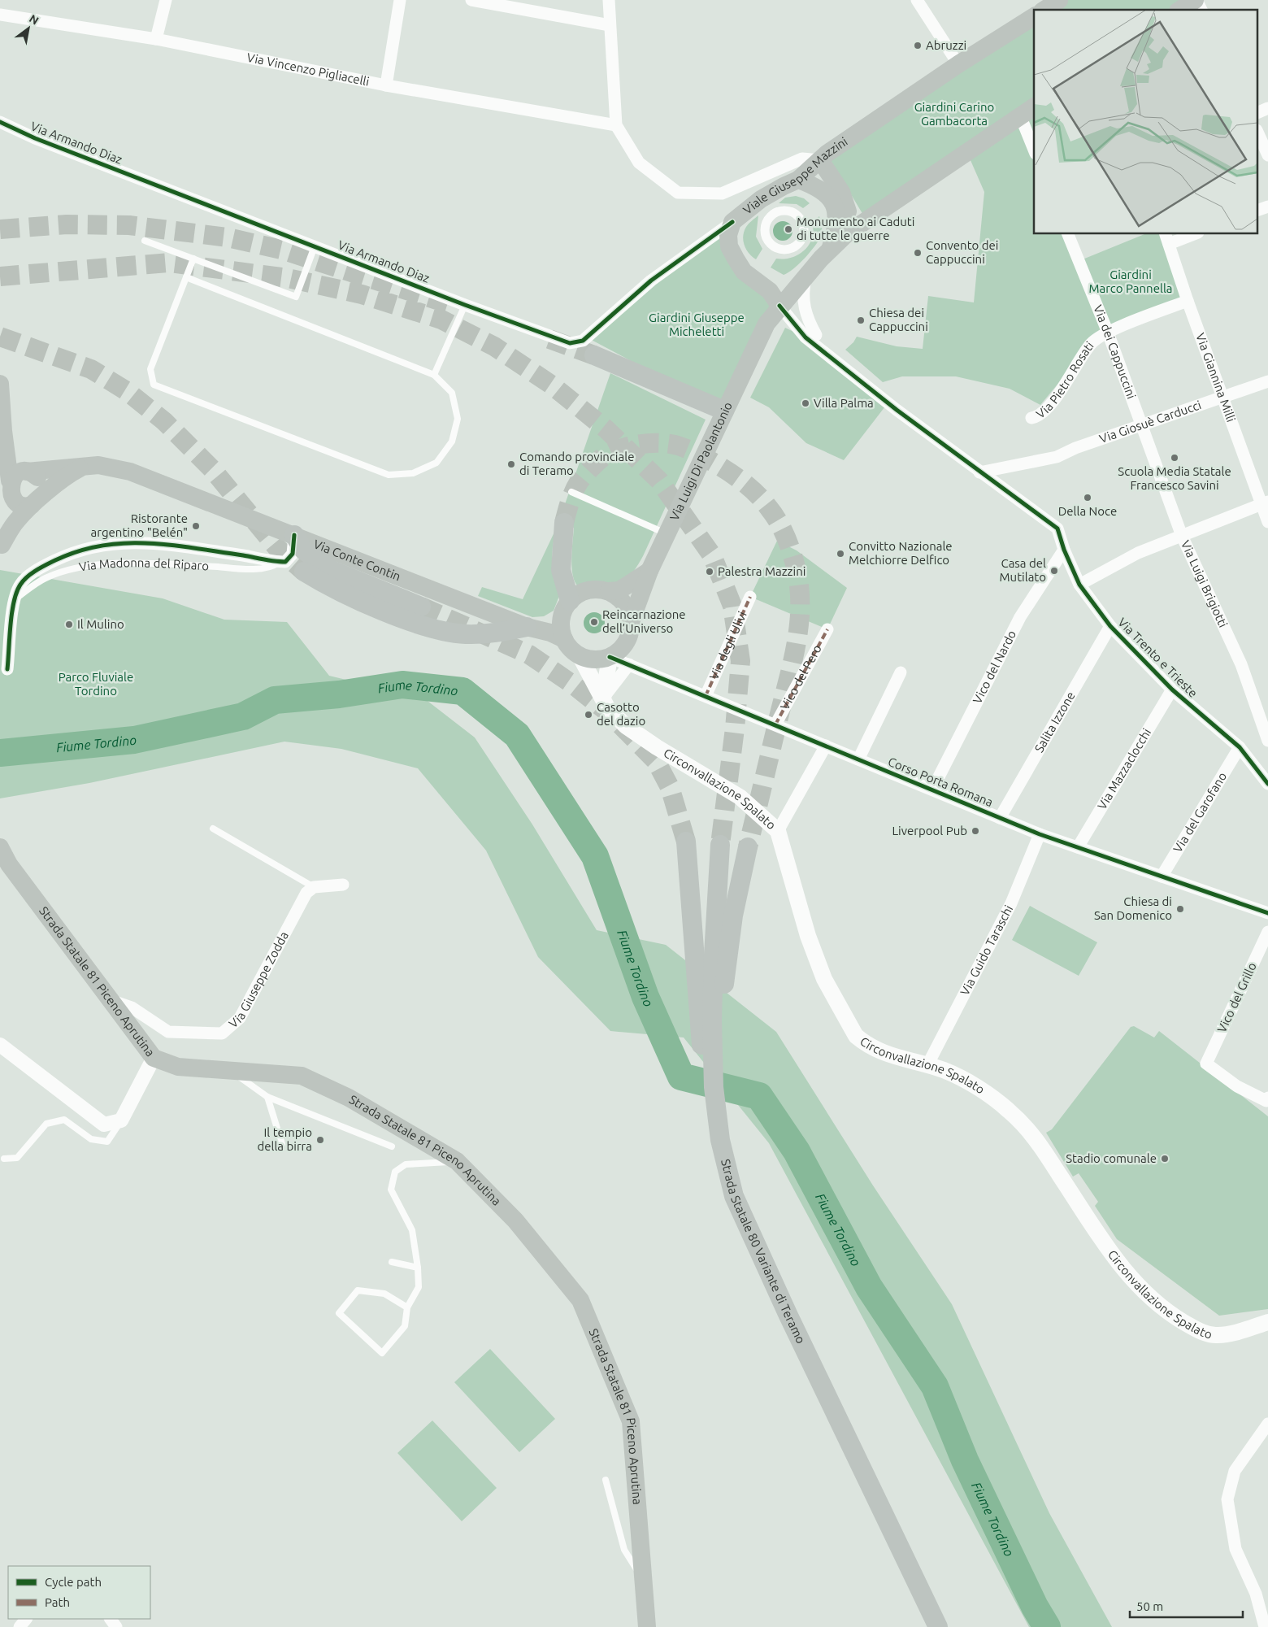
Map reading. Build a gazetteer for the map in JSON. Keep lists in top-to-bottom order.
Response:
{
  "streets": {
    "highway": ["Strada Statale 80 Variante di Teramo"],
    "main road": [
      "Viale Giuseppe Mazzini",
      "Via Luigi Di Paolantonio",
      "Via Conte Contin",
      "Circonvallazione Spalato",
      "Strada Statale 81 Piceno Aprutina"
    ],
    "street": [
      "Via Vincenzo Pigliacelli",
      "Via Armando Diaz",
      "Via dei Cappuccini",
      "Via Giannina Milli",
      "Via Pietro Rosati",
      "Via Giosuè Carducci",
      "Via Madonna del Riparo",
      "Via Luigi Brigiotti",
      "Via degli Ulivi",
      "Via Trento e Trieste",
      "Vico del Nardo",
      "Vico del Pero",
      "Salita Izzone",
      "Via Mazzaclocchi",
      "Corso Porta Romana",
      "Via del Garofano",
      "Via Guido Taraschi",
      "Via Giuseppe Zodda",
      "Vico del Grillo"
    ]
  },
  "crossings": [
    ["Via Armando Diaz", "Viale Giuseppe Mazzini"],
    ["Viale Giuseppe Mazzini", "Via Luigi Di Paolantonio"],
    ["Via dei Cappuccini", "Via Pietro Rosati"],
    ["Via dei Cappuccini", "Via Giosuè Carducci"],
    ["Via dei Cappuccini", "Via Luigi Brigiotti"],
    ["Via Giannina Milli", "Via Pietro Rosati"],
    ["Via Giannina Milli", "Via Giosuè Carducci"],
    ["Via Giosuè Carducci", "Via Luigi Brigiotti"],
    ["Via Giosuè Carducci", "Via Trento e Trieste"],
    ["Via Luigi Di Paolantonio", "Via Conte Contin"],
    ["Via Luigi Di Paolantonio", "Corso Porta Romana"],
    ["Via Luigi Di Paolantonio", "Circonvallazione Spalato"],
    ["Via Conte Contin", "Corso Porta Romana"],
    ["Via Conte Contin", "Circonvallazione Spalato"],
    ["Via degli Ulivi", "Corso Porta Romana"],
    ["Via Trento e Trieste", "Vico del Nardo"],
    ["Via Trento e Trieste", "Salita Izzone"],
    ["Via Trento e Trieste", "Via Mazzaclocchi"],
    ["Via Trento e Trieste", "Via del Garofano"],
    ["Vico del Nardo", "Corso Porta Romana"],
    ["Vico del Pero", "Corso Porta Romana"],
    ["Salita Izzone", "Corso Porta Romana"],
    ["Via Mazzaclocchi", "Corso Porta Romana"],
    ["Corso Porta Romana", "Circonvallazione Spalato"],
    ["Corso Porta Romana", "Via del Garofano"],
    ["Corso Porta Romana", "Via Guido Taraschi"],
    ["Circonvallazione Spalato", "Via Guido Taraschi"],
    ["Via Giuseppe Zodda", "Strada Statale 81 Piceno Aprutina"]
  ],
  "water": ["Fiume Tordino"],
  "parks": [
    "Giardini Carino Gambacorta",
    "Giardini Marco Pannella",
    "Giardini Giuseppe Micheletti",
    "Parco Fluviale Tordino"
  ],
  "places": [
    "Abruzzi",
    "Monumento ai Caduti di tutte le guerre",
    "Convento dei Cappuccini",
    "Chiesa dei Cappuccini",
    "Villa Palma",
    "Scuola Media Statale Francesco Savini",
    "Comando provinciale di Teramo",
    "Della Noce",
    "Ristorante argentino \"Belén\"",
    "Convitto Nazionale Melchiorre Delfico",
    "Casa del Mutilato",
    "Palestra Mazzini",
    "Reincarnazione dell’Universo",
    "Il Mulino",
    "Casotto del dazio",
    "Liverpool Pub",
    "Chiesa di San Domenico",
    "Il tempio della birra",
    "Stadio comunale"
  ],
  "legend": ["Cycle path", "Path"],
  "scale_bar": "50 m",
  "north": "top right"
}
